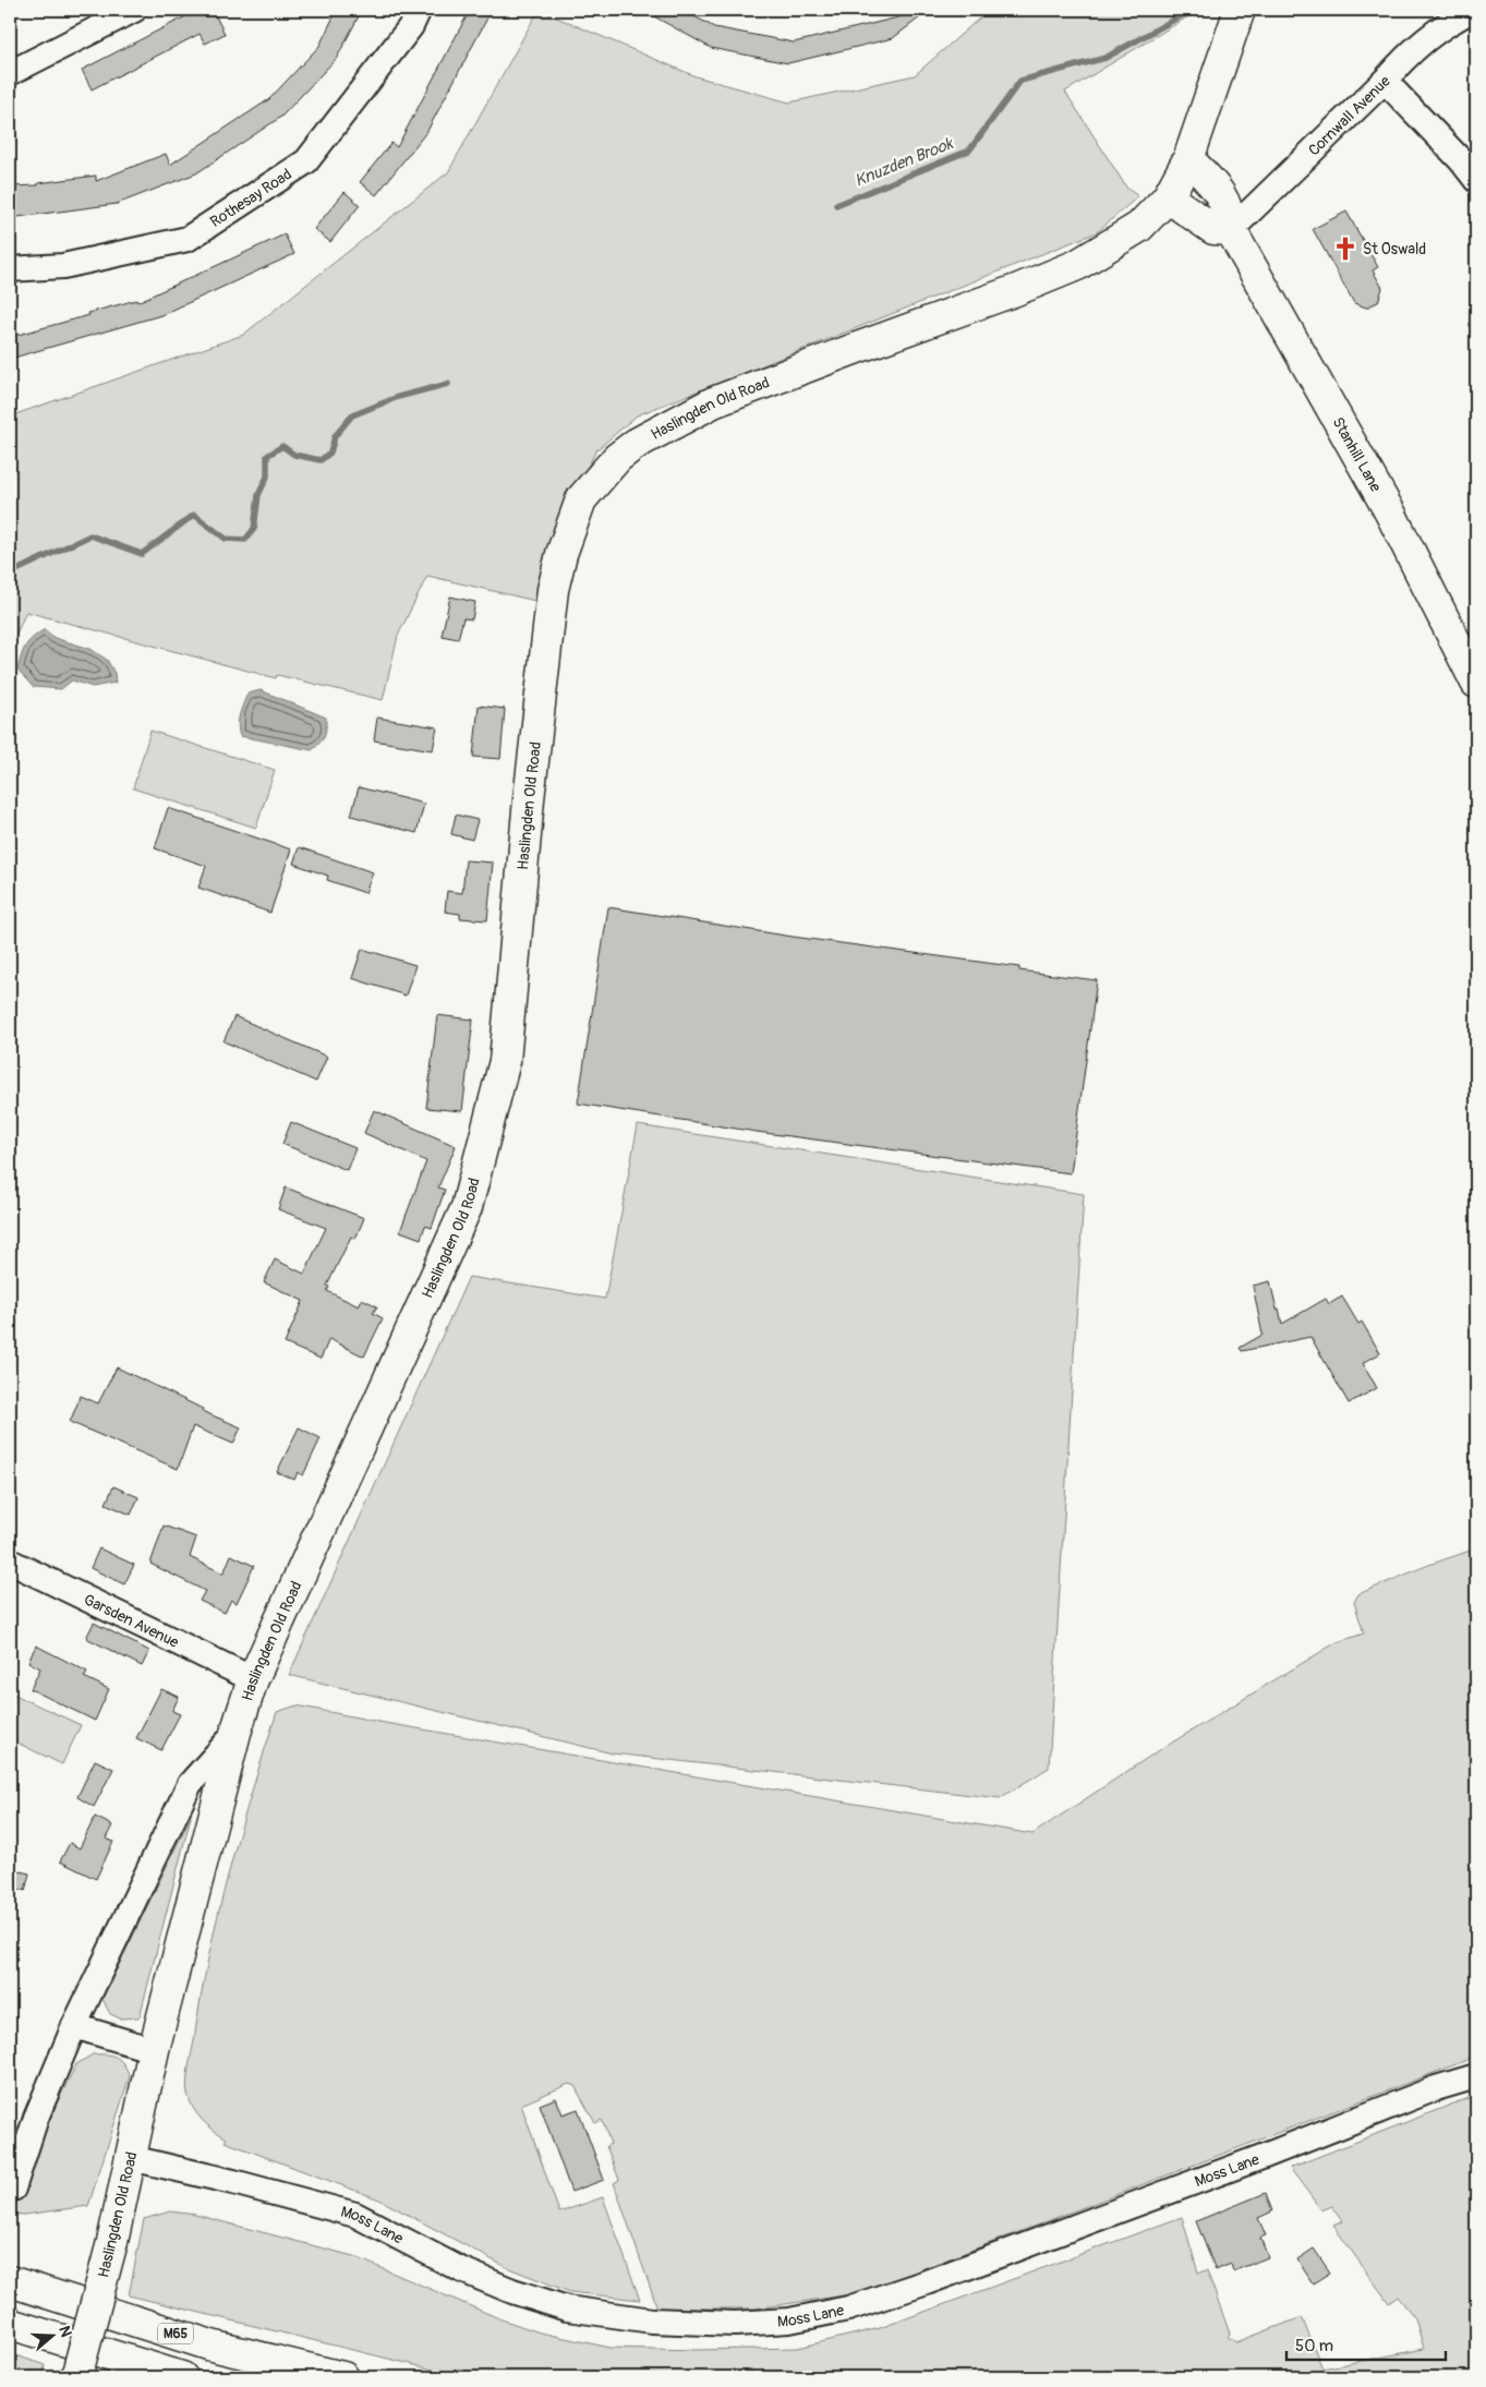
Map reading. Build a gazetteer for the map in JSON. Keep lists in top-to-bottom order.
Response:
{
  "streets": {
    "main road": ["Haslingden Old Road", "Stanhill Lane", "M65"],
    "street": [
      "Cornwall Avenue",
      "Rothesay Road",
      "Garsden Avenue",
      "Moss Lane"
    ]
  },
  "crossings": [
    ["Cornwall Avenue", "Stanhill Lane"],
    ["Haslingden Old Road", "Garsden Avenue"],
    ["Haslingden Old Road", "Moss Lane"]
  ],
  "water": ["Knuzden Brook"],
  "places": {
    "church": ["St Oswald"]
  },
  "scale_bar": "50 m",
  "north": "right"
}
